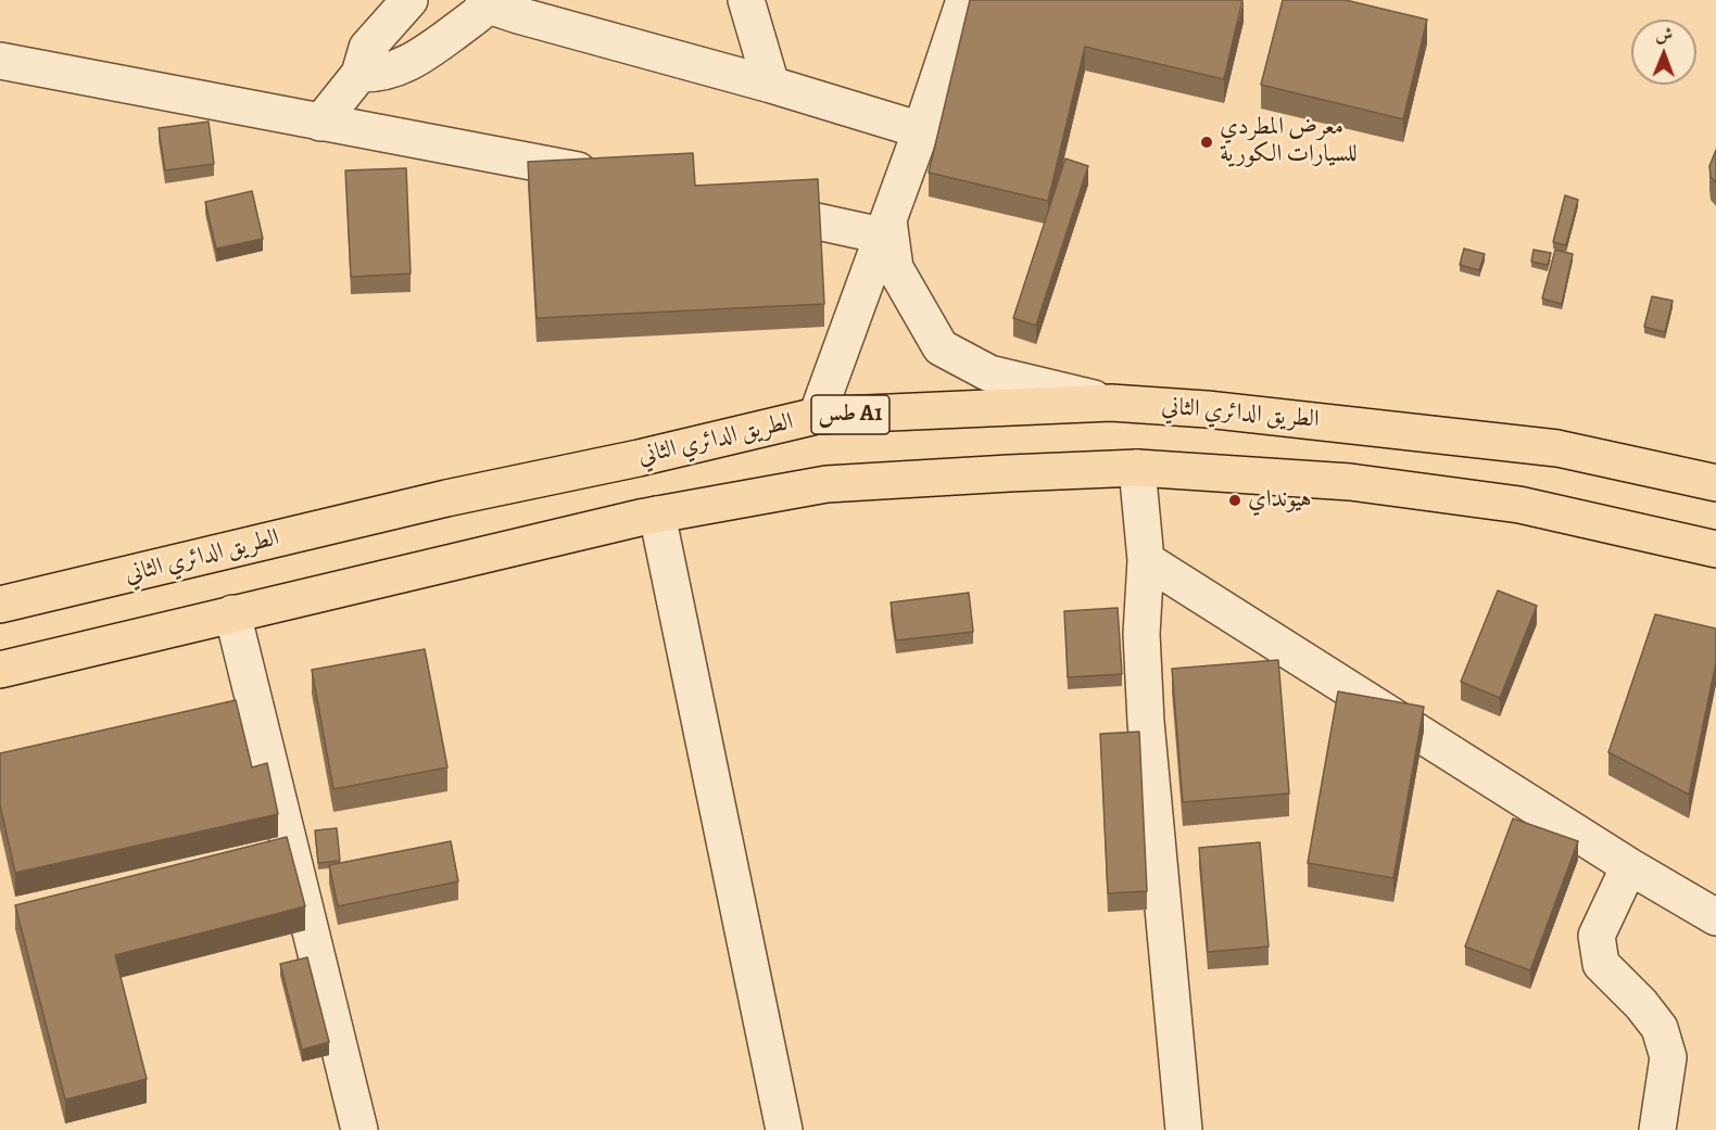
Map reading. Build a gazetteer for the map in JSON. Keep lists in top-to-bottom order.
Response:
{
  "streets": {
    "highway": ["الطريق الدائري الثاني", "طس A1"]
  },
  "places": ["معرض المطردي للسيارات الكورية", "هيونداي"],
  "north": "top"
}
